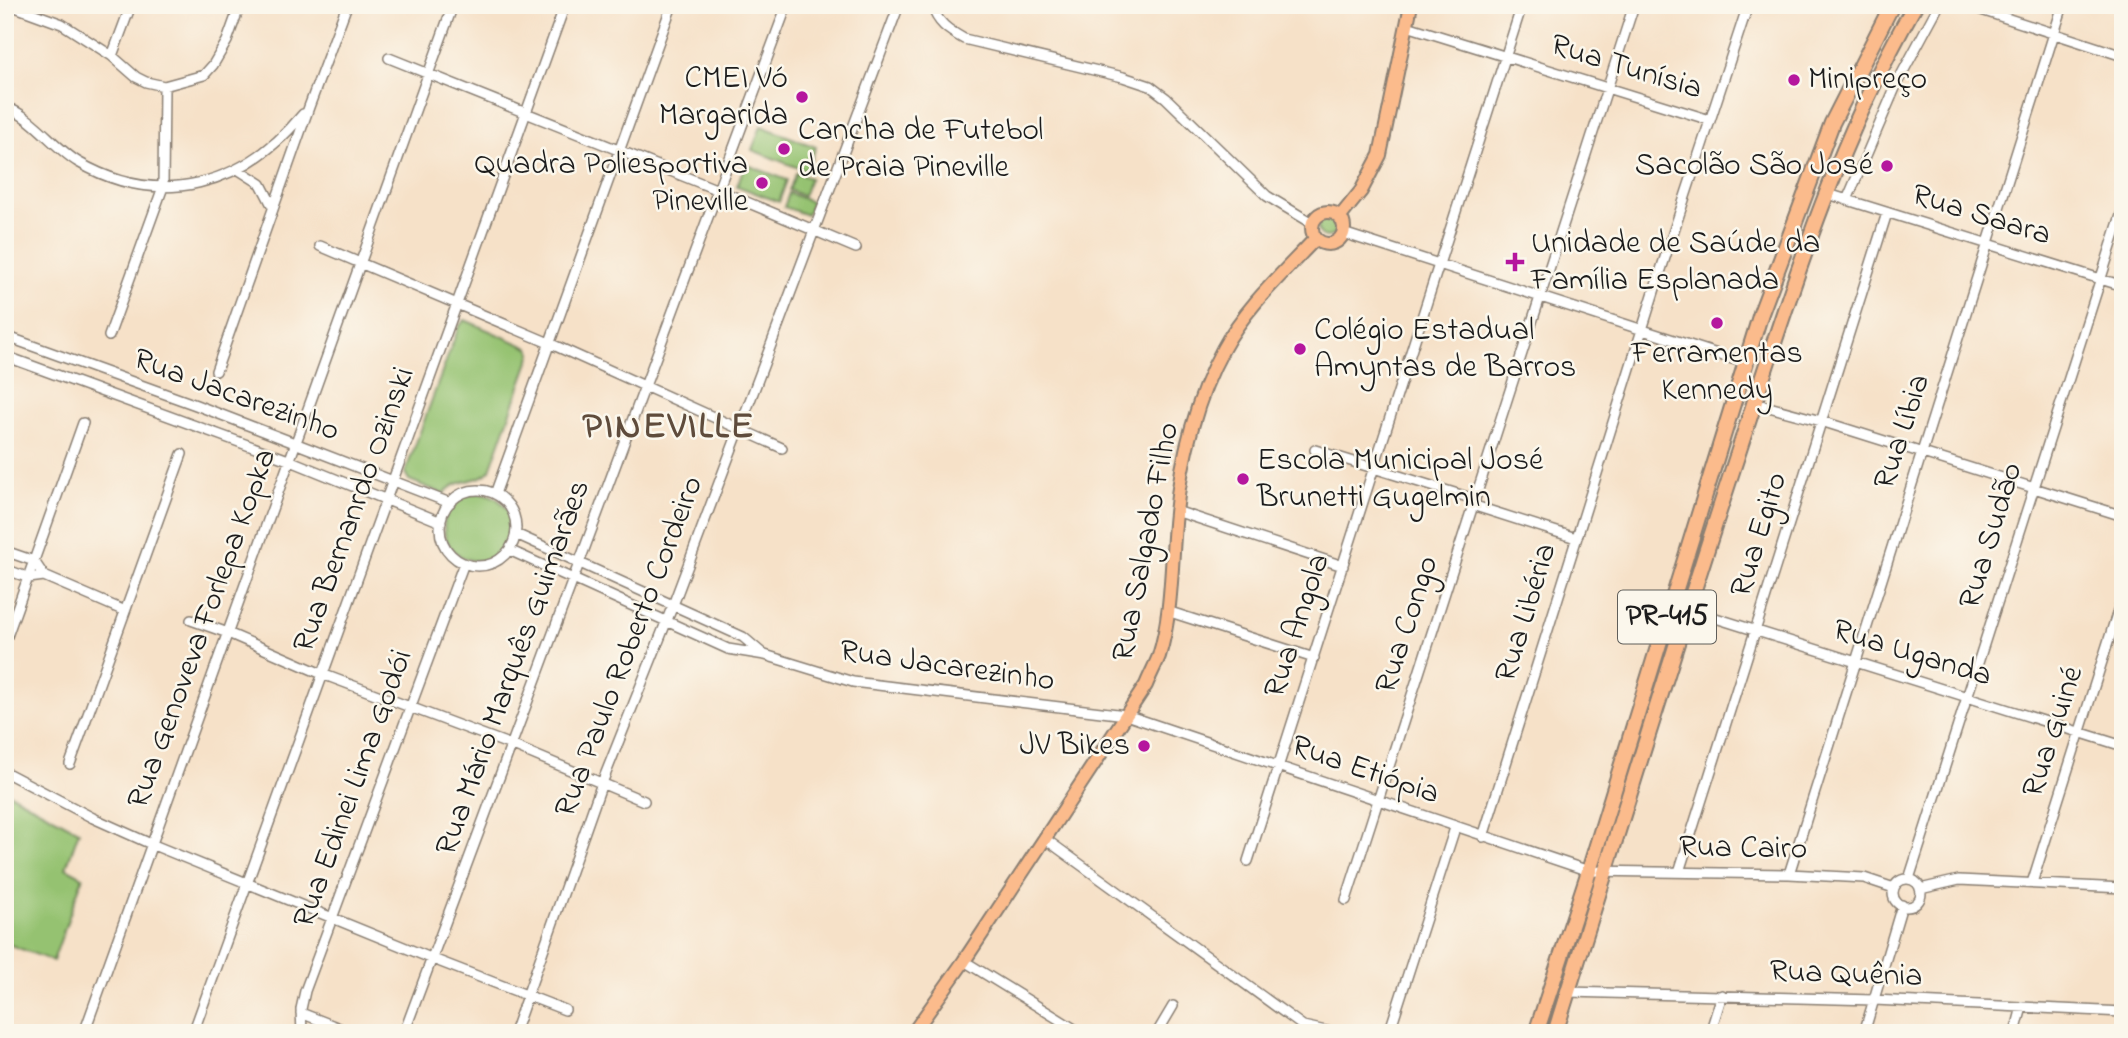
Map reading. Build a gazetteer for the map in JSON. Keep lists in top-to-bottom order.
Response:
{
  "streets": {
    "highway": ["PR-415"],
    "main road": ["Rua Salgado Filho"],
    "street": [
      "Rua Tunísia",
      "Rua Saara",
      "Rua Jacarezinho",
      "Rua Líbia",
      "Rua Bernanrdo Ozinski",
      "Rua Egito",
      "Rua Sudão",
      "Rua Libéria",
      "Rua Congo",
      "Rua Angola",
      "Rua Genoveva Forlepa Kopka",
      "Rua Paulo Roberto Cordeiro",
      "Rua Uganda",
      "Rua Mário Marquês Guimarães",
      "Rua Guiné",
      "Rua Etiópia",
      "Rua Edinei Lima Godói",
      "Rua Cairo",
      "Rua Quênia"
    ]
  },
  "crossings": [
    ["Rua Tunísia", "Rua Libéria"],
    ["Rua Tunísia", "Rua Congo"],
    ["Rua Tunísia", "Rua Angola"],
    ["Rua Saara", "Rua Líbia"],
    ["Rua Saara", "Rua Egito"],
    ["Rua Saara", "Rua Sudão"],
    ["Rua Saara", "PR-415"],
    ["Rua Jacarezinho", "Rua Bernanrdo Ozinski"],
    ["Rua Jacarezinho", "Rua Salgado Filho"],
    ["Rua Jacarezinho", "Rua Genoveva Forlepa Kopka"],
    ["Rua Jacarezinho", "Rua Paulo Roberto Cordeiro"],
    ["Rua Jacarezinho", "Rua Mário Marquês Guimarães"],
    ["Rua Jacarezinho", "Rua Etiópia"],
    ["Rua Jacarezinho", "Rua Edinei Lima Godói"],
    ["Rua Líbia", "Rua Uganda"],
    ["Rua Líbia", "Rua Cairo"],
    ["Rua Egito", "Rua Uganda"],
    ["Rua Egito", "Rua Cairo"],
    ["Rua Sudão", "Rua Uganda"],
    ["Rua Sudão", "Rua Cairo"],
    ["Rua Salgado Filho", "Rua Etiópia"],
    ["Rua Libéria", "Rua Etiópia"],
    ["PR-415", "Rua Uganda"],
    ["PR-415", "Rua Etiópia"],
    ["PR-415", "Rua Cairo"],
    ["PR-415", "Rua Quênia"],
    ["Rua Congo", "Rua Etiópia"],
    ["Rua Angola", "Rua Etiópia"],
    ["Rua Uganda", "Rua Guiné"],
    ["Rua Etiópia", "Rua Cairo"]
  ],
  "districts": ["PINEVILLE"],
  "places": {
    "other": [
      "Minipreço",
      "CMEI Vó Margarida",
      "Cancha de Futebol de Praia Pineville",
      "Sacolão São José",
      "Quadra Poliesportiva Pineville",
      "Ferramentas Kennedy",
      "Colégio Estadual Amyntas de Barros",
      "Escola Municipal José Brunetti Gugelmin",
      "JV Bikes"
    ],
    "health": ["Unidade de Saúde da Família Esplanada"]
  }
}
